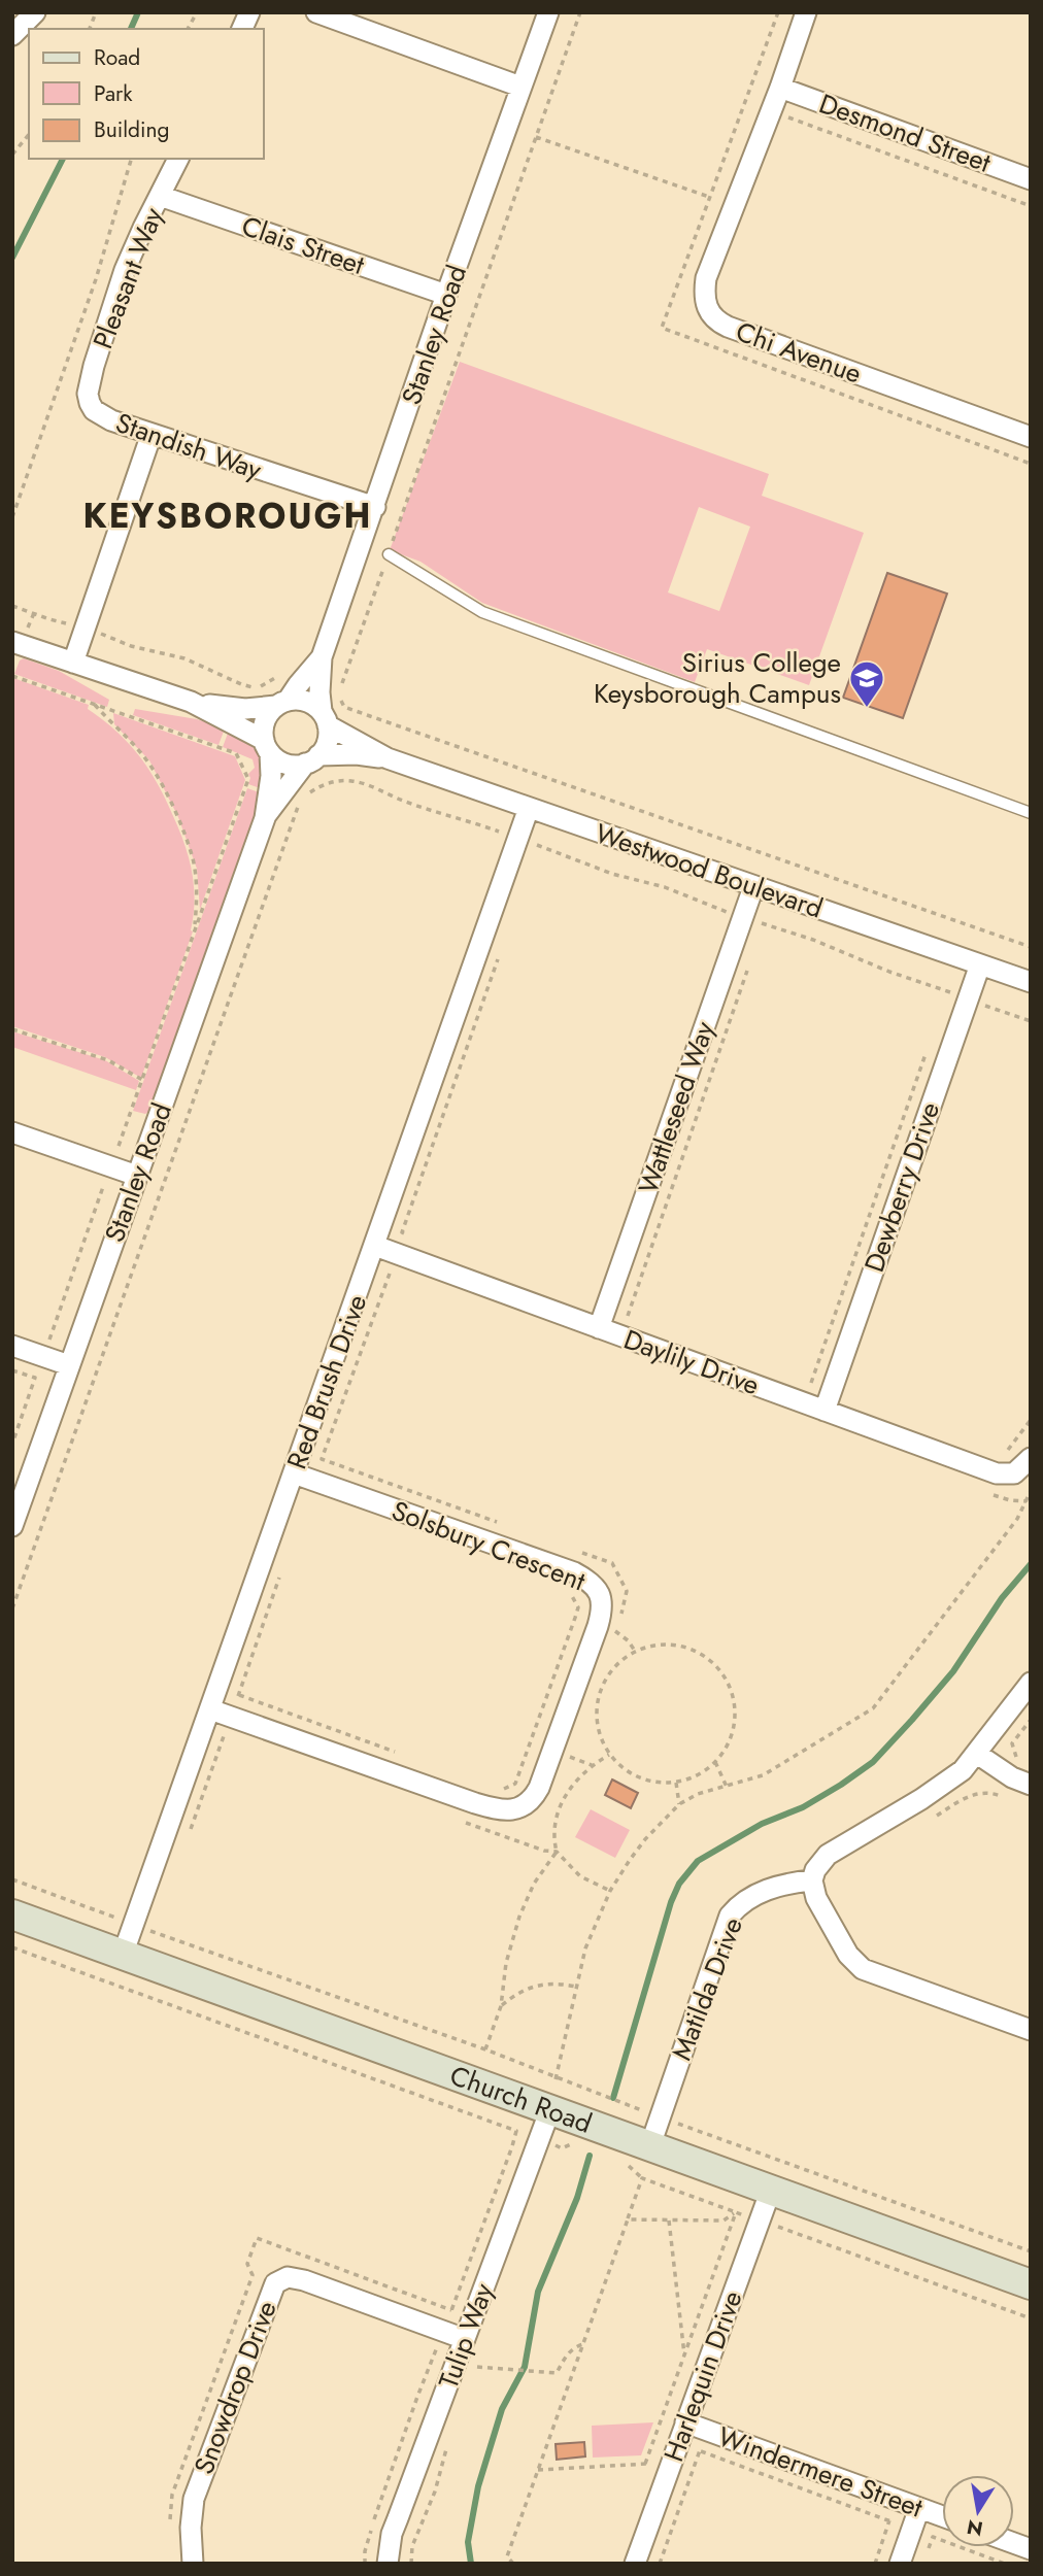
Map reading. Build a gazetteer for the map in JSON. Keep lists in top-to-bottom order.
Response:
{
  "streets": {
    "main road": ["Church Road"],
    "street": [
      "Desmond Street",
      "Clais Street",
      "Pleasant Way",
      "Stanley Road",
      "Chi Avenue",
      "Standish Way",
      "Westwood Boulevard",
      "Wattleseed Way",
      "Dewberry Drive",
      "Daylily Drive",
      "Red Brush Drive",
      "Solsbury Crescent",
      "Matilda Drive",
      "Tulip Way",
      "Harlequin Drive",
      "Snowdrop Drive",
      "Windermere Street"
    ]
  },
  "crossings": [
    ["Desmond Street", "Chi Avenue"],
    ["Clais Street", "Pleasant Way"],
    ["Clais Street", "Stanley Road"],
    ["Pleasant Way", "Standish Way"],
    ["Stanley Road", "Standish Way"],
    ["Stanley Road", "Westwood Boulevard"],
    ["Westwood Boulevard", "Wattleseed Way"],
    ["Westwood Boulevard", "Dewberry Drive"],
    ["Westwood Boulevard", "Red Brush Drive"],
    ["Wattleseed Way", "Daylily Drive"],
    ["Dewberry Drive", "Daylily Drive"],
    ["Daylily Drive", "Red Brush Drive"],
    ["Red Brush Drive", "Solsbury Crescent"],
    ["Red Brush Drive", "Church Road"],
    ["Matilda Drive", "Church Road"],
    ["Church Road", "Tulip Way"],
    ["Church Road", "Harlequin Drive"],
    ["Tulip Way", "Snowdrop Drive"],
    ["Harlequin Drive", "Windermere Street"]
  ],
  "districts": ["KEYSBOROUGH"],
  "places": {
    "school or university": ["Sirius College Keysborough Campus"]
  },
  "legend": ["Road", "Park", "Building"],
  "north": "bottom"
}
